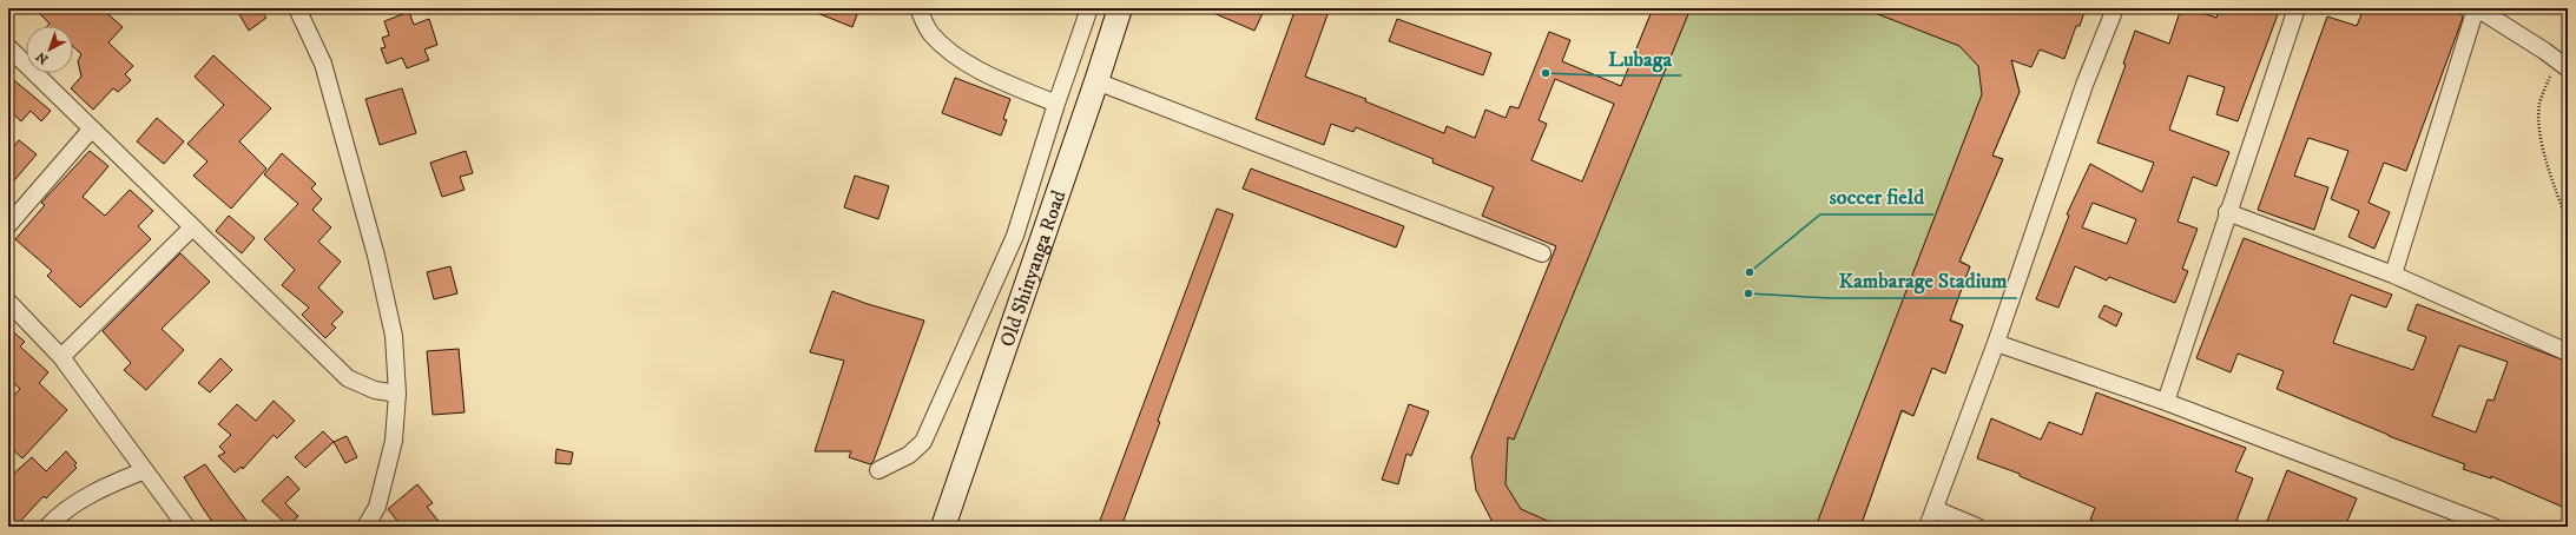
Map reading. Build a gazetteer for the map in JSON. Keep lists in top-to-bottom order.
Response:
{
  "streets": {
    "main road": ["Old Shinyanga Road"]
  },
  "places": ["Lubaga", "soccer field", "Kambarage Stadium"],
  "north": "bottom left"
}
